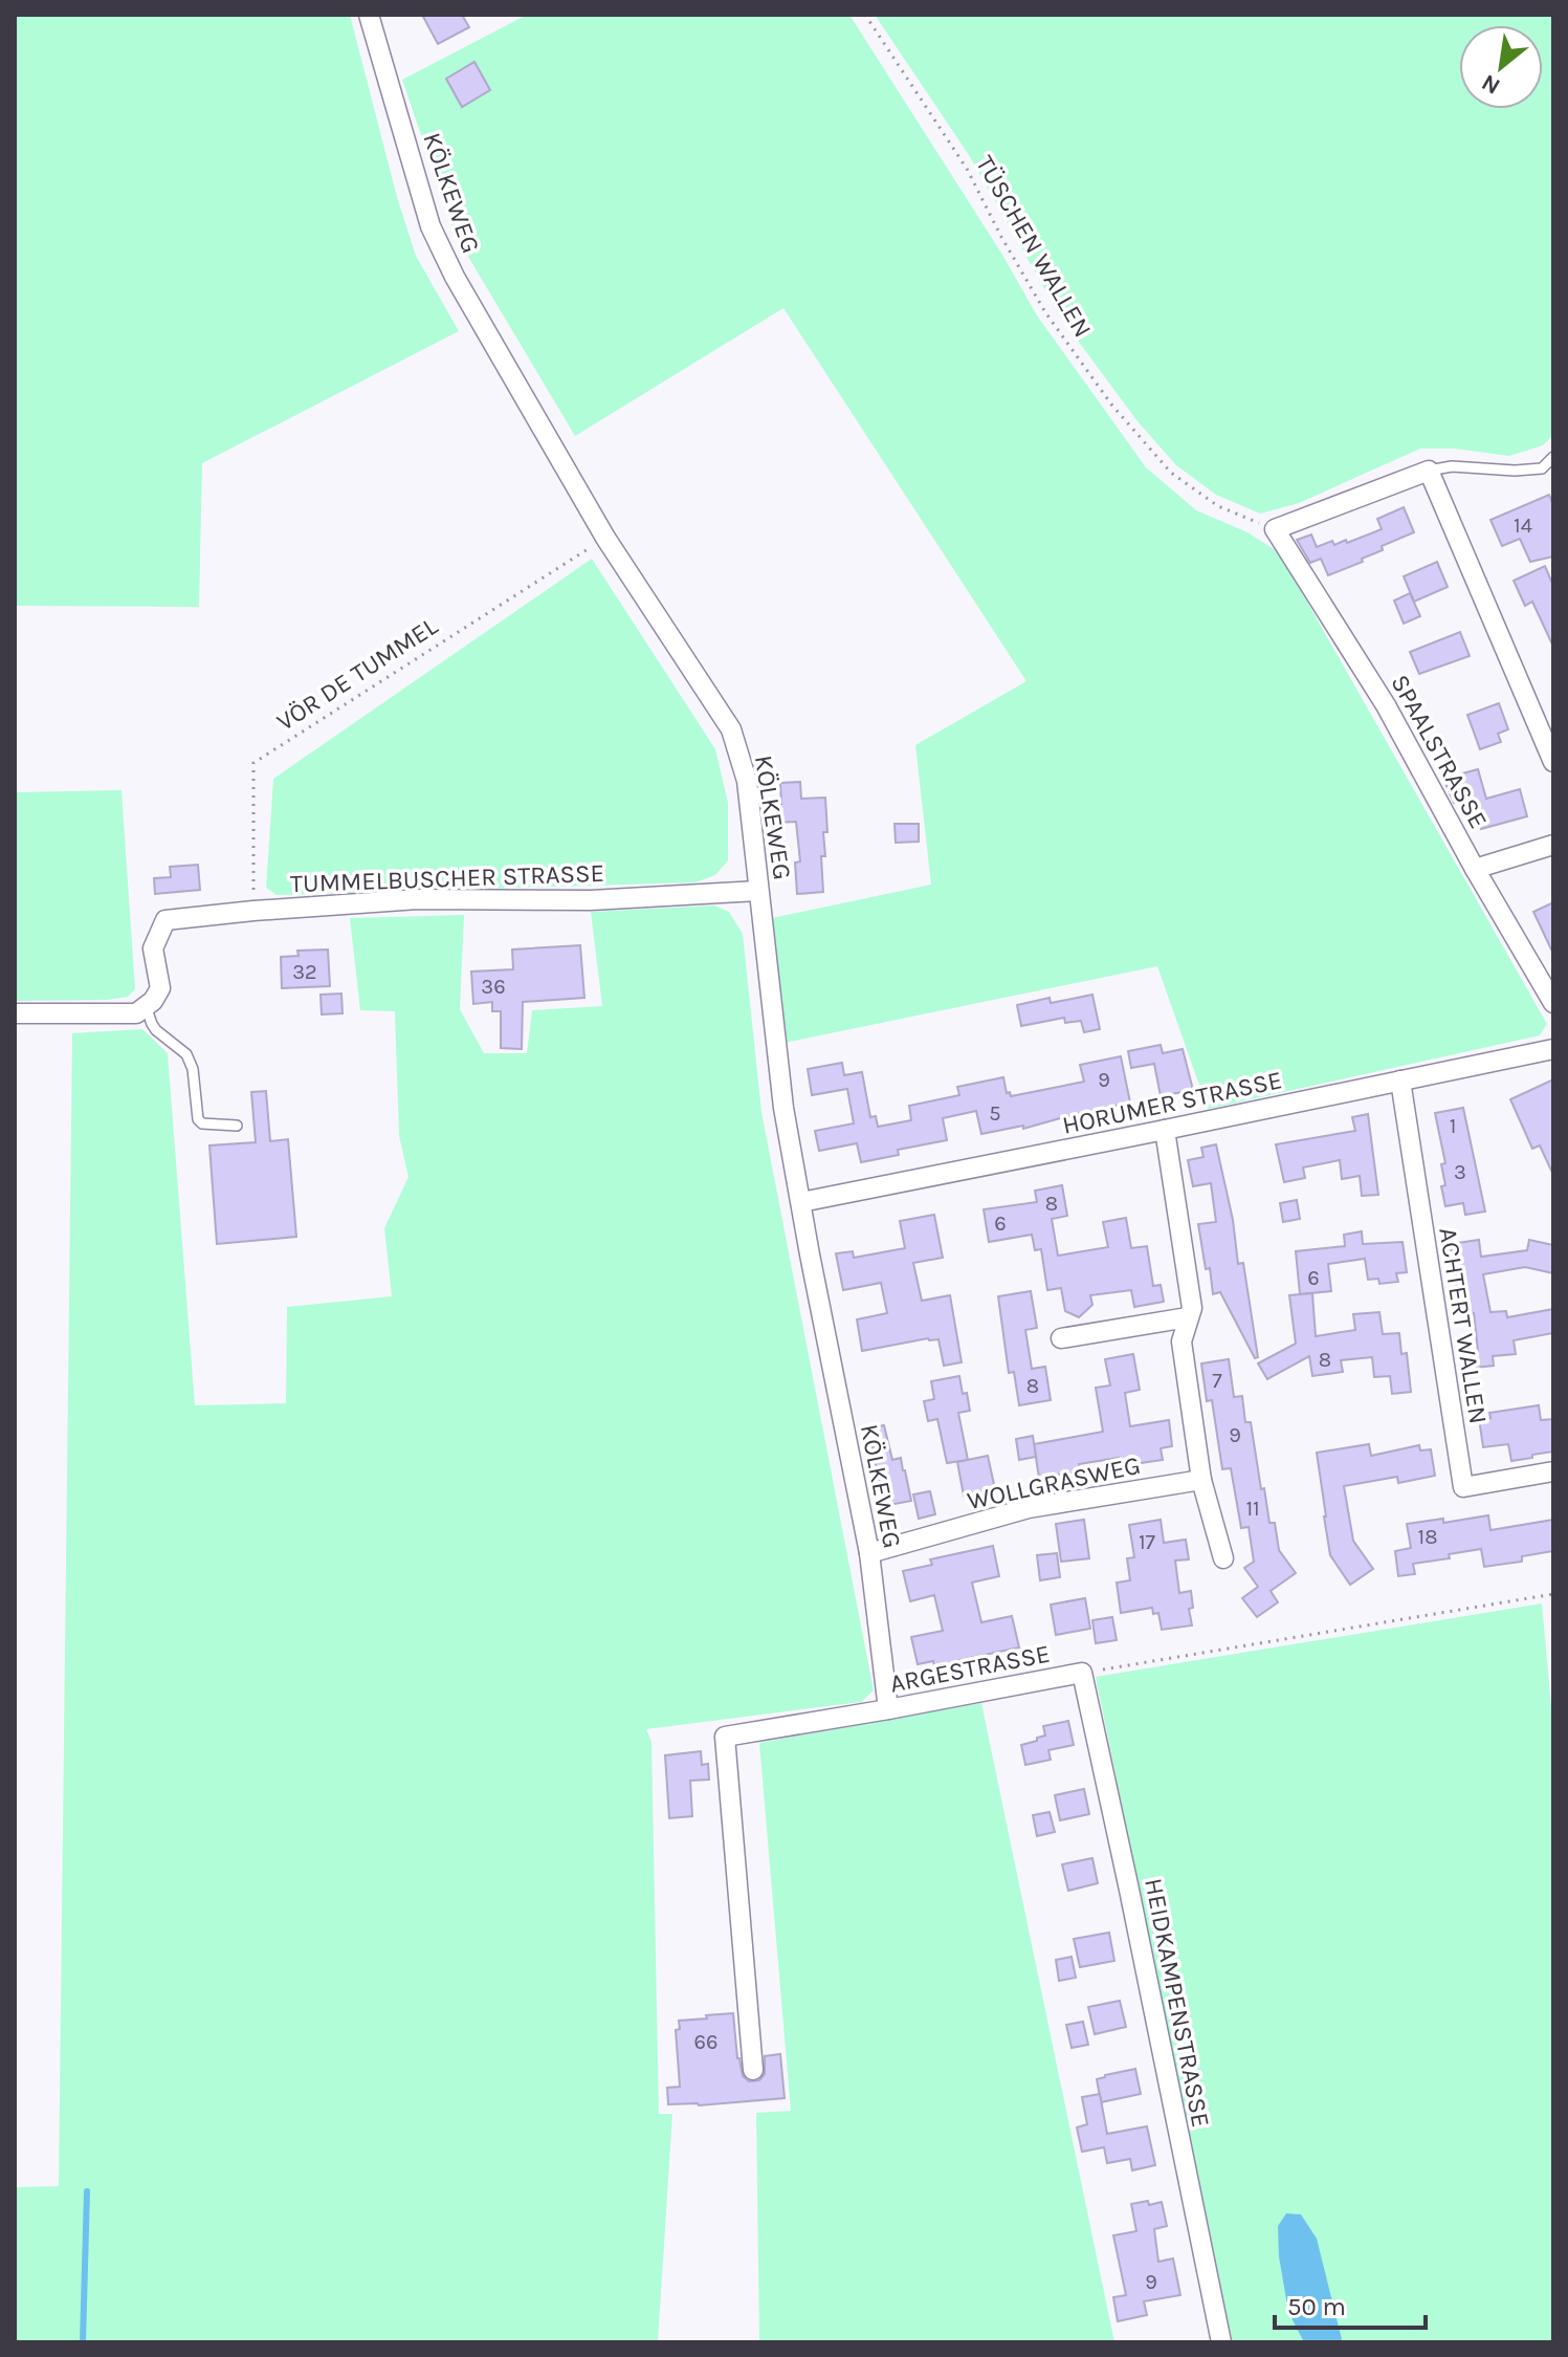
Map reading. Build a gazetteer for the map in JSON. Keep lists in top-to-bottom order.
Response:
{
  "streets": {
    "street": [
      "KÖLKEWEG",
      "SPAALSTRASSE",
      "TUMMELBUSCHER STRASSE",
      "HORUMER STRASSE",
      "ACHTERT WALLEN",
      "WOLLGRASWEG",
      "ARGESTRASSE",
      "HEIDKAMPENSTRASSE"
    ],
    "path": ["TÜSCHEN WALLEN", "VÖR DE TUMMEL"]
  },
  "crossings": [
    ["KÖLKEWEG", "VÖR DE TUMMEL"],
    ["KÖLKEWEG", "TUMMELBUSCHER STRASSE"],
    ["KÖLKEWEG", "HORUMER STRASSE"],
    ["KÖLKEWEG", "WOLLGRASWEG"],
    ["KÖLKEWEG", "ARGESTRASSE"],
    ["TÜSCHEN WALLEN", "SPAALSTRASSE"],
    ["VÖR DE TUMMEL", "TUMMELBUSCHER STRASSE"],
    ["HORUMER STRASSE", "ACHTERT WALLEN"],
    ["ARGESTRASSE", "HEIDKAMPENSTRASSE"]
  ],
  "house_numbers": [
    "14",
    "32",
    "36",
    "9",
    "5",
    "1",
    "3",
    "8",
    "6",
    "6",
    "8",
    "7",
    "8",
    "9",
    "11",
    "18",
    "17",
    "66",
    "9"
  ],
  "scale_bar": "50 m",
  "north": "bottom left"
}
